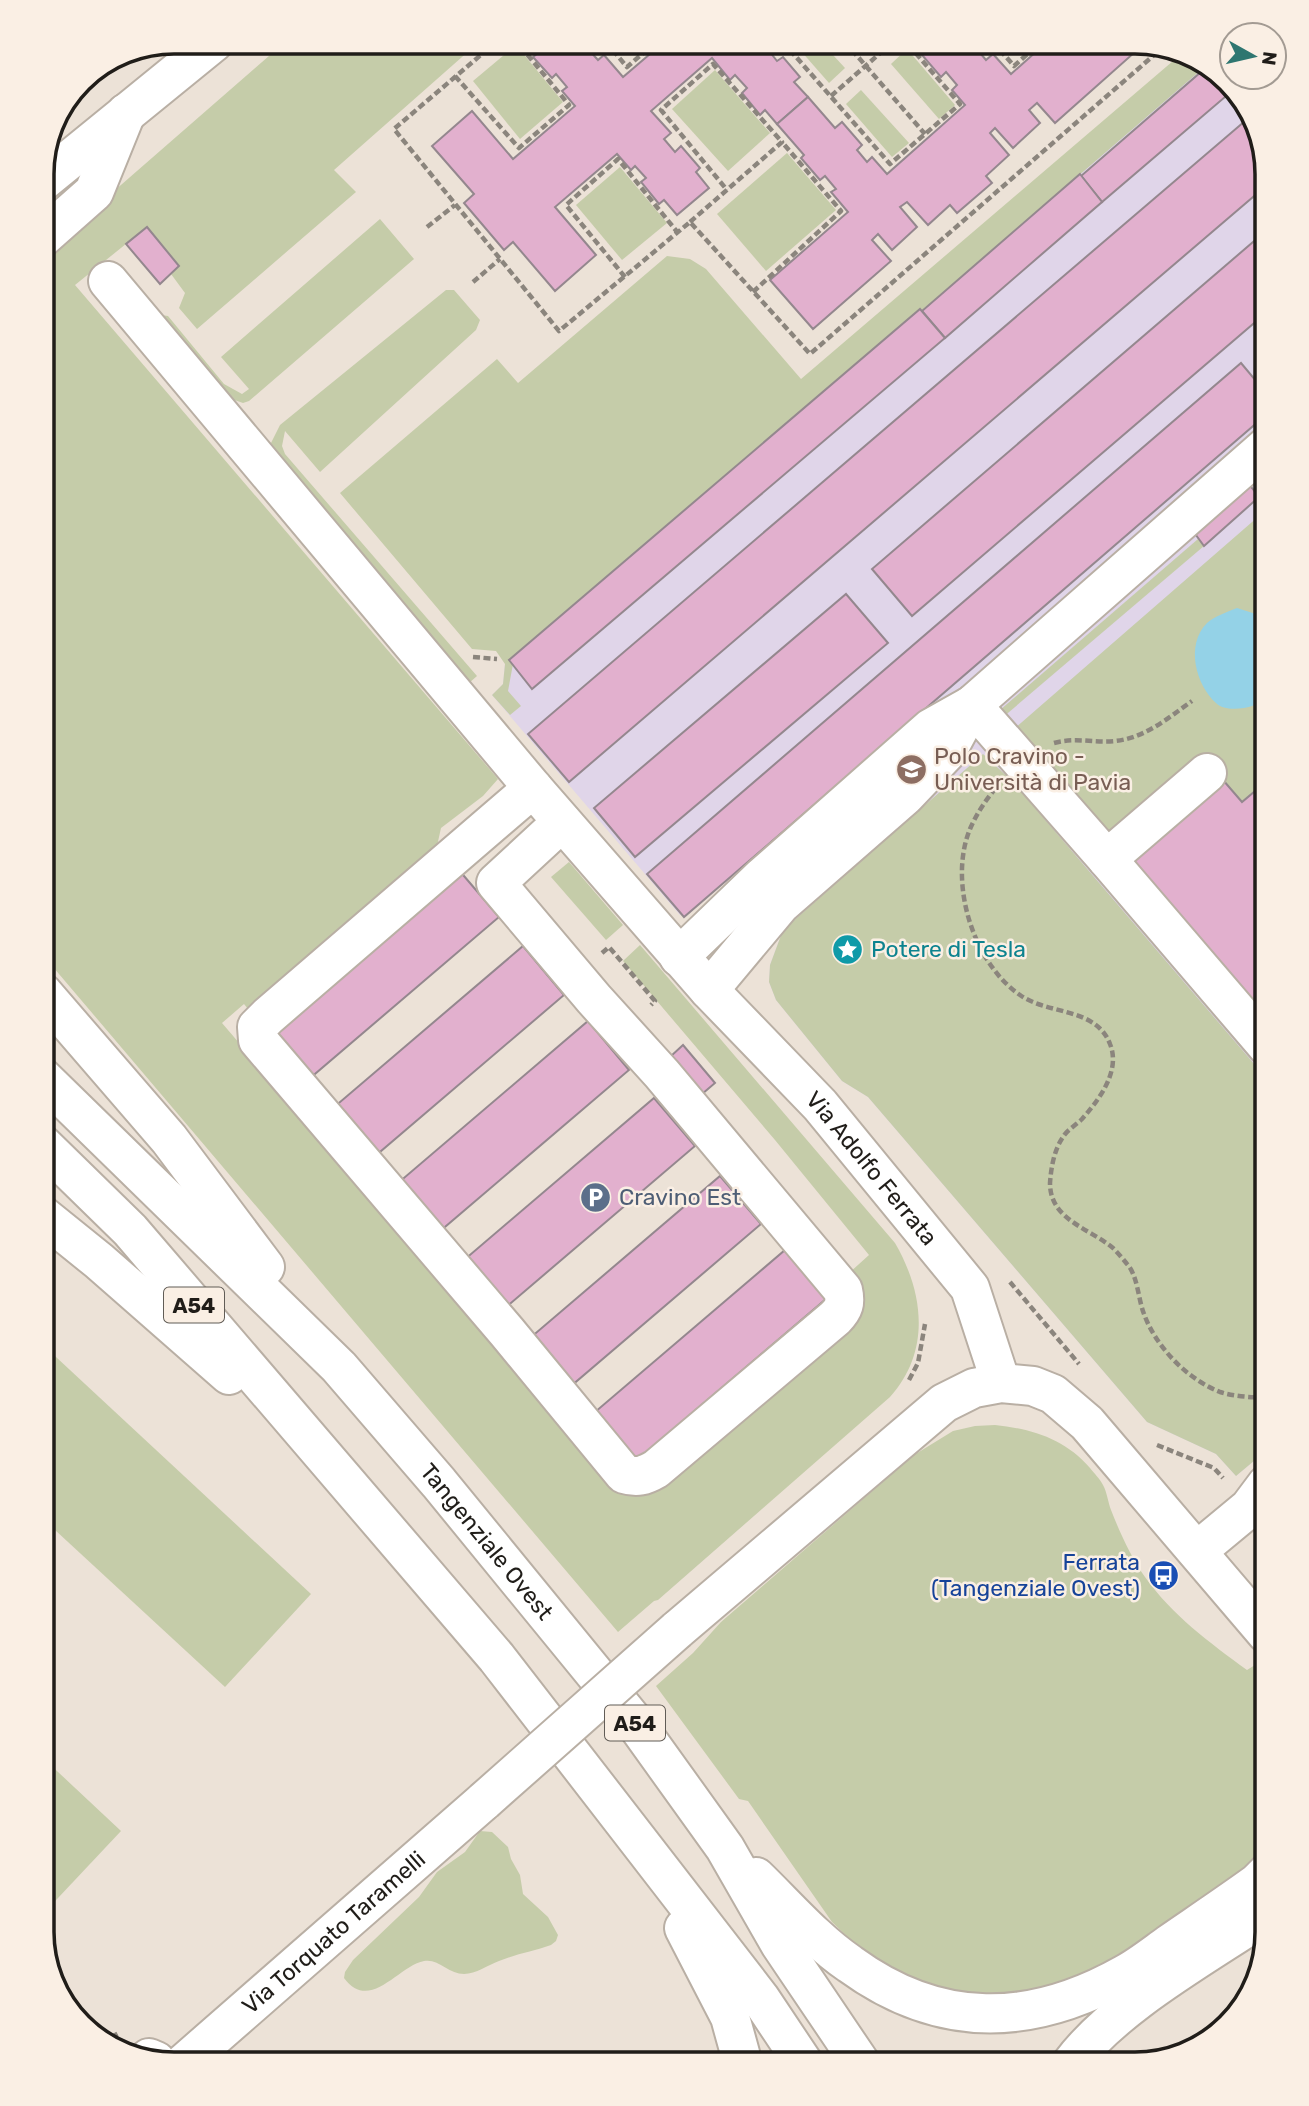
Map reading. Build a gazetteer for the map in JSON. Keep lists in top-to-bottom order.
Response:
{
  "streets": {
    "main road": [
      "Via Adolfo Ferrata",
      "A54",
      "Tangenziale Ovest",
      "Via Torquato Taramelli"
    ]
  },
  "crossings": [
    ["Via Adolfo Ferrata", "Via Torquato Taramelli"]
  ],
  "places": {
    "school or university": ["Polo Cravino - Università di Pavia"],
    "place": ["Potere di Tesla"],
    "parking": ["Cravino Est"],
    "bus stop": ["Ferrata (Tangenziale Ovest)"]
  },
  "north": "right"
}
